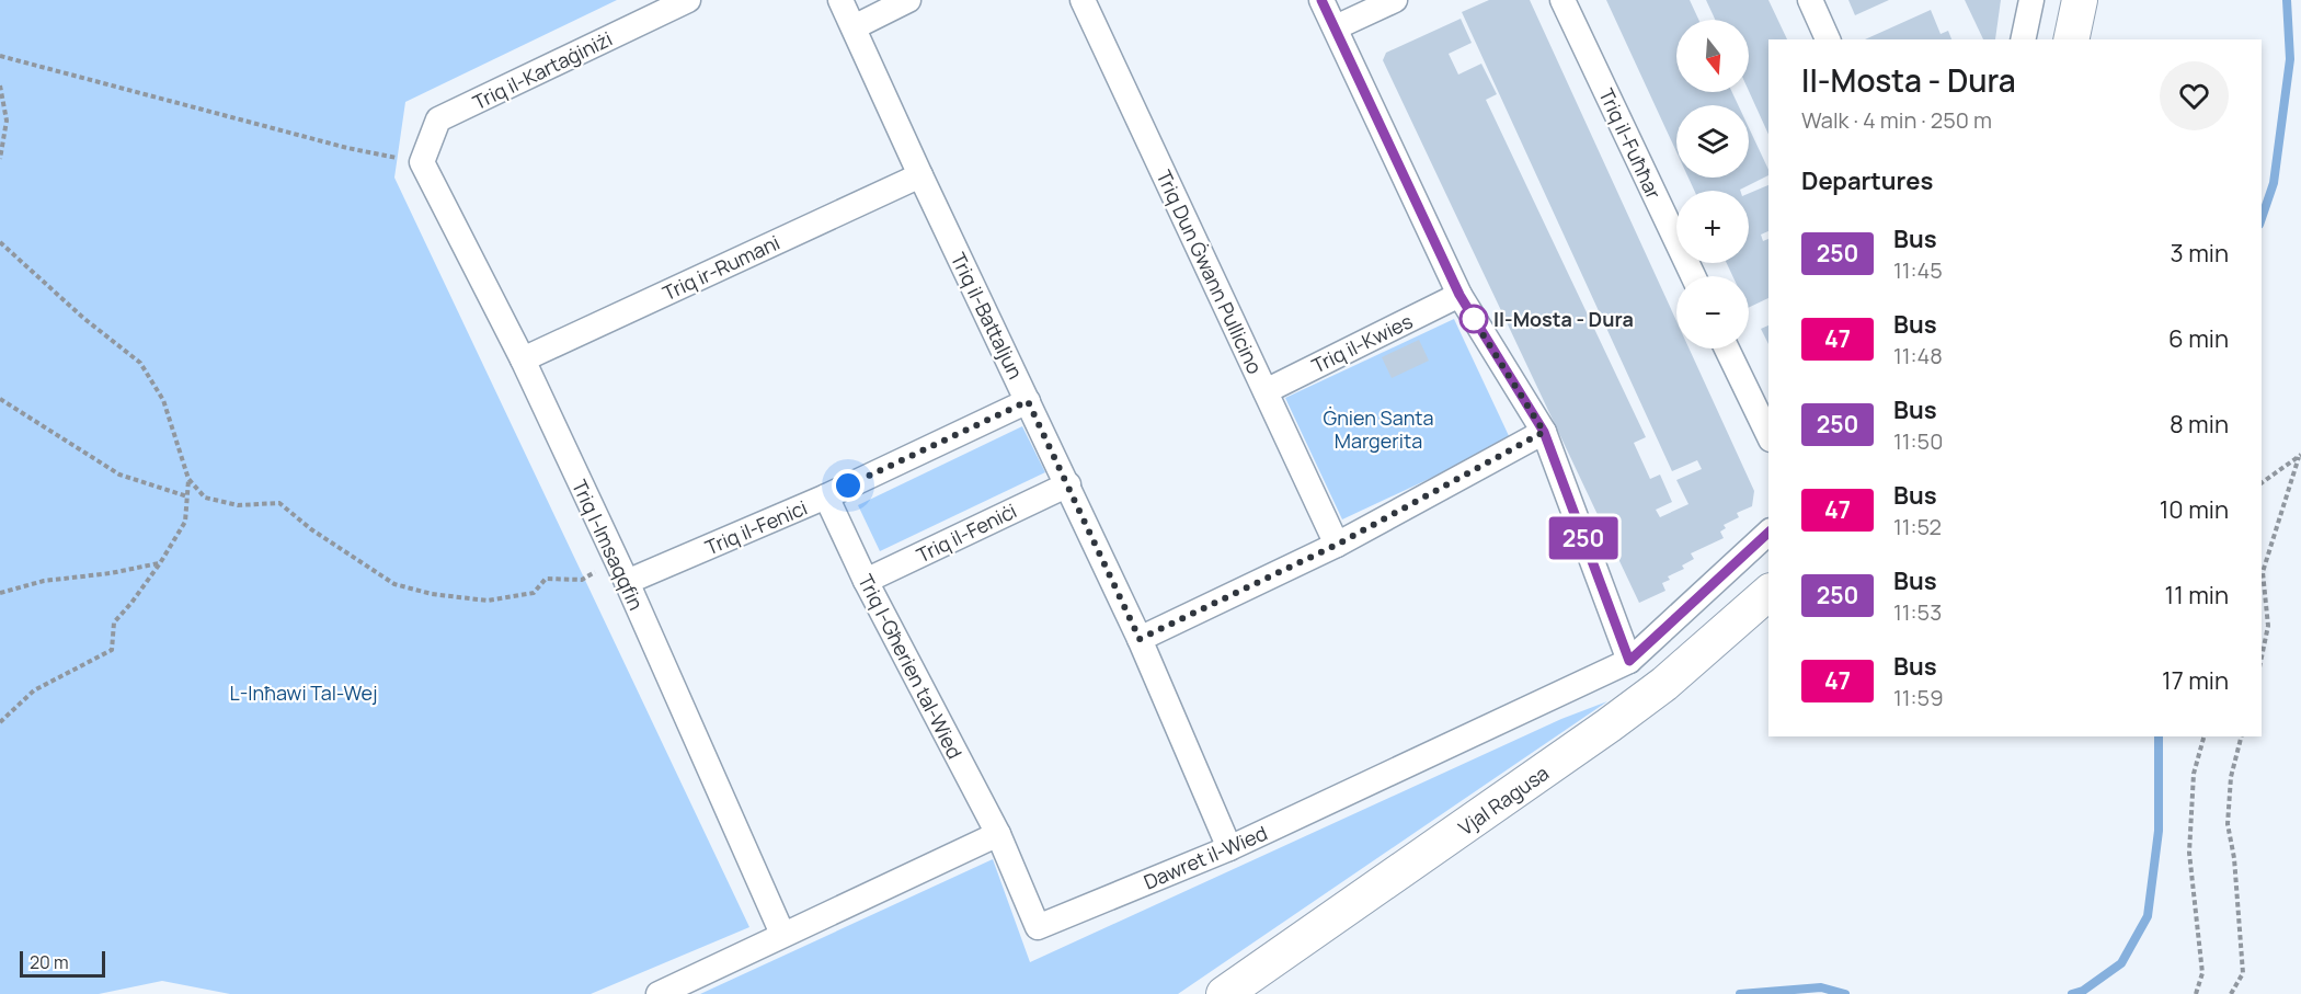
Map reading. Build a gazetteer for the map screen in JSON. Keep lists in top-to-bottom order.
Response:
{
  "streets": {
    "main road": ["Vjal Ragusa"],
    "street": [
      "Triq il-Kartaġiniżi",
      "Triq il-Fuħħar",
      "Triq ir-Rumani",
      "Triq Dun Ġwann Pullicino",
      "Triq il-Battaljun",
      "Triq il-Kwies",
      "Triq il-Fenici",
      "Triq il-Feniċi",
      "Triq l-Imsaqqfin",
      "Triq l-Għerien tal-Wied",
      "Dawret il-Wied"
    ]
  },
  "crossings": [
    ["Triq il-Kartaġiniżi", "Triq l-Imsaqqfin"],
    ["Triq ir-Rumani", "Triq il-Battaljun"],
    ["Triq ir-Rumani", "Triq l-Imsaqqfin"],
    ["Triq Dun Ġwann Pullicino", "Triq il-Kwies"],
    ["Triq il-Battaljun", "Triq il-Fenici"],
    ["Triq il-Battaljun", "Triq il-Feniċi"],
    ["Triq il-Battaljun", "Dawret il-Wied"],
    ["Triq il-Fenici", "Triq l-Imsaqqfin"],
    ["Triq il-Fenici", "Triq l-Għerien tal-Wied"],
    ["Triq il-Feniċi", "Triq l-Għerien tal-Wied"],
    ["Triq l-Għerien tal-Wied", "Dawret il-Wied"]
  ],
  "parks": ["Ġnien Santa Margerita", "L-Inħawi Tal-Wej"],
  "places": ["Il-Mosta - Dura"],
  "lines": ["bus line 250"],
  "scale_bar": "20 m",
  "north": "bottom",
  "page": {
    "on_map": "250",
    "map_buttons": ["+", "−"],
    "heading": [
      ["Il-Mosta - Dura", "Walk · 4 min · 250 m"],
      "Departures"
    ],
    "list": [
      {
        "mark": "250",
        "name": "Bus",
        "note": "11:45",
        "value": "3 min"
      },
      {
        "mark": "47",
        "name": "Bus",
        "note": "11:48",
        "value": "6 min"
      },
      {
        "mark": "250",
        "name": "Bus",
        "note": "11:50",
        "value": "8 min"
      },
      {
        "mark": "47",
        "name": "Bus",
        "note": "11:52",
        "value": "10 min"
      },
      {
        "mark": "250",
        "name": "Bus",
        "note": "11:53",
        "value": "11 min"
      },
      {
        "mark": "47",
        "name": "Bus",
        "note": "11:59",
        "value": "17 min"
      }
    ],
    "scale": "20 m"
  }
}
